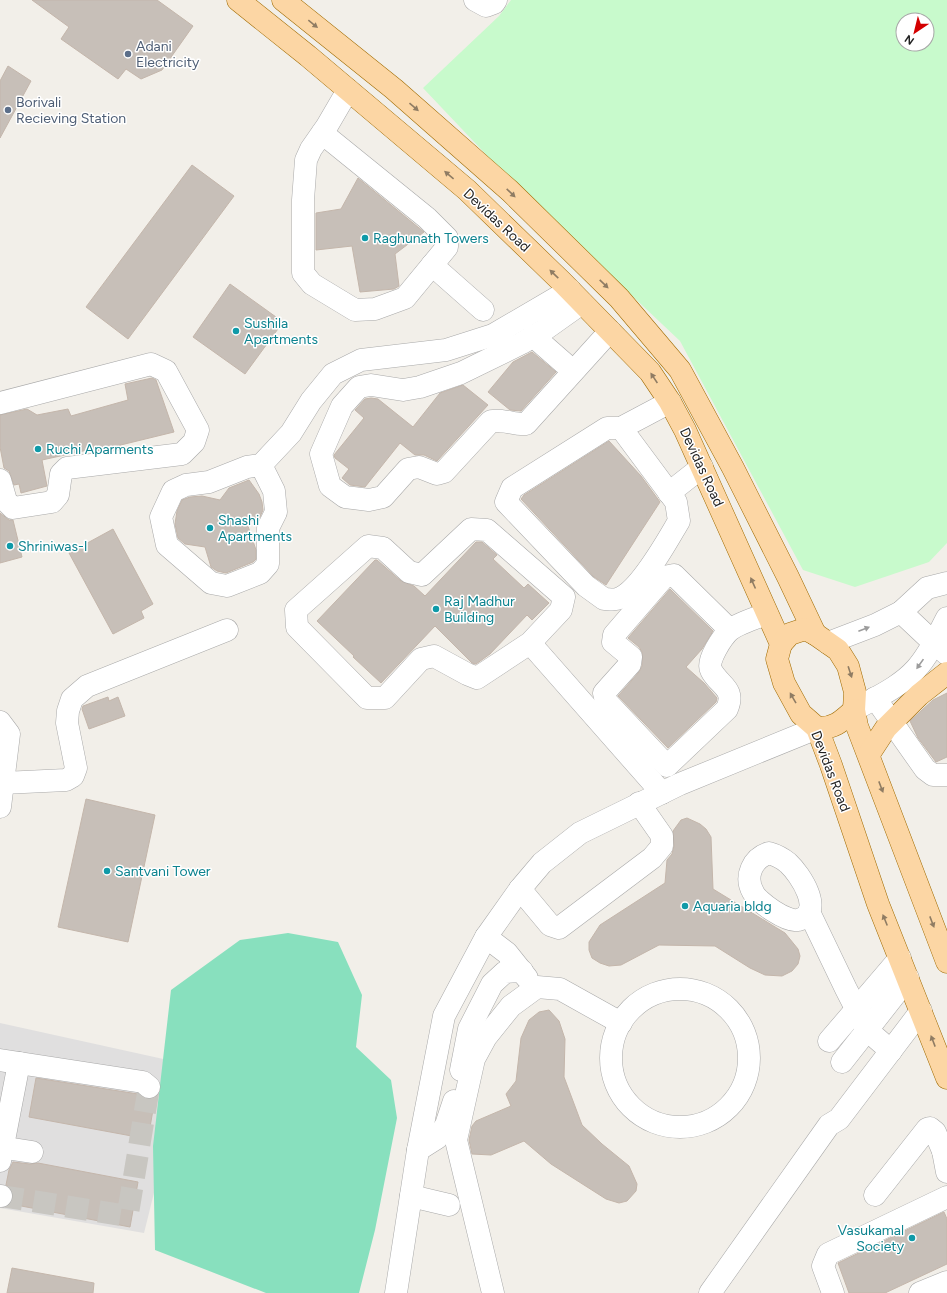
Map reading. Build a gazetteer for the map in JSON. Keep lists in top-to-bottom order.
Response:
{
  "streets": {
    "main road": ["Devidas Road"]
  },
  "places": [
    "Adani Electricity",
    "Borivali Recieving Station",
    "Raghunath Towers",
    "Sushila Apartments",
    "Ruchi Aparments",
    "Shashi Apartments",
    "Shriniwas-I",
    "Raj Madhur Building",
    "Santvani Tower",
    "Aquaria bldg",
    "Vasukamal Society"
  ],
  "north": "bottom left"
}
